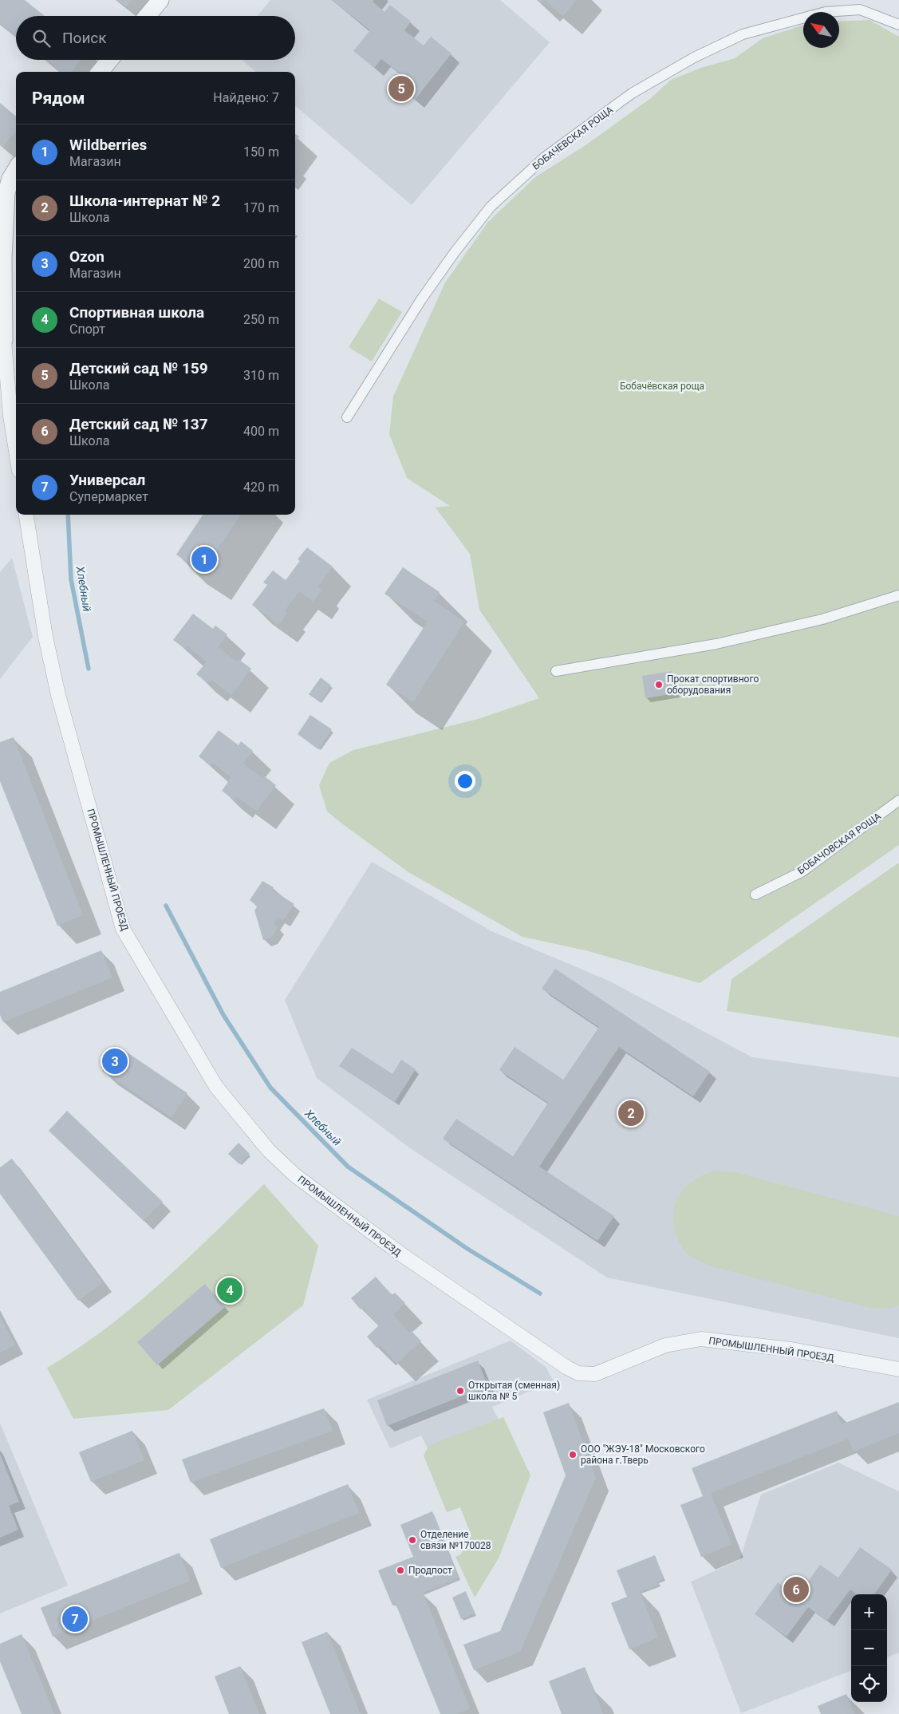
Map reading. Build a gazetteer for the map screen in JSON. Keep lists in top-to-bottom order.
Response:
{
  "streets": {
    "street": ["БОБАЧЕВСКАЯ РОЩА", "БОБАЧОВСКАЯ РОЩА", "ПРОМЫШЛЕННЫЙ ПРОЕЗД"]
  },
  "water": ["Хлебный"],
  "parks": ["Бобачёвская роща"],
  "places": [
    "Прокат спортивного оборудования",
    "Открытая (сменная) школа № 5",
    "ООО \"ЖЭУ-18\" Московского района г.Тверь",
    "Отделение связи №170028",
    "Продпост"
  ],
  "north": "top left",
  "page": {
    "search": "Поиск",
    "heading": ["Рядом", "Найдено: 7"],
    "pins": [
      "5",
      "1",
      "3",
      "2",
      "4",
      "6",
      "7"
    ],
    "list": [
      {
        "mark": "1",
        "name": "Wildberries",
        "note": "Магазин",
        "value": "150 m"
      },
      {
        "mark": "2",
        "name": "Школа-интернат № 2",
        "note": "Школа",
        "value": "170 m"
      },
      {
        "mark": "3",
        "name": "Ozon",
        "note": "Магазин",
        "value": "200 m"
      },
      {
        "mark": "4",
        "name": "Спортивная школа",
        "note": "Спорт",
        "value": "250 m"
      },
      {
        "mark": "5",
        "name": "Детский сад № 159",
        "note": "Школа",
        "value": "310 m"
      },
      {
        "mark": "6",
        "name": "Детский сад № 137",
        "note": "Школа",
        "value": "400 m"
      },
      {
        "mark": "7",
        "name": "Универсал",
        "note": "Супермаркет",
        "value": "420 m"
      }
    ],
    "map_buttons": ["+", "−"]
  }
}
